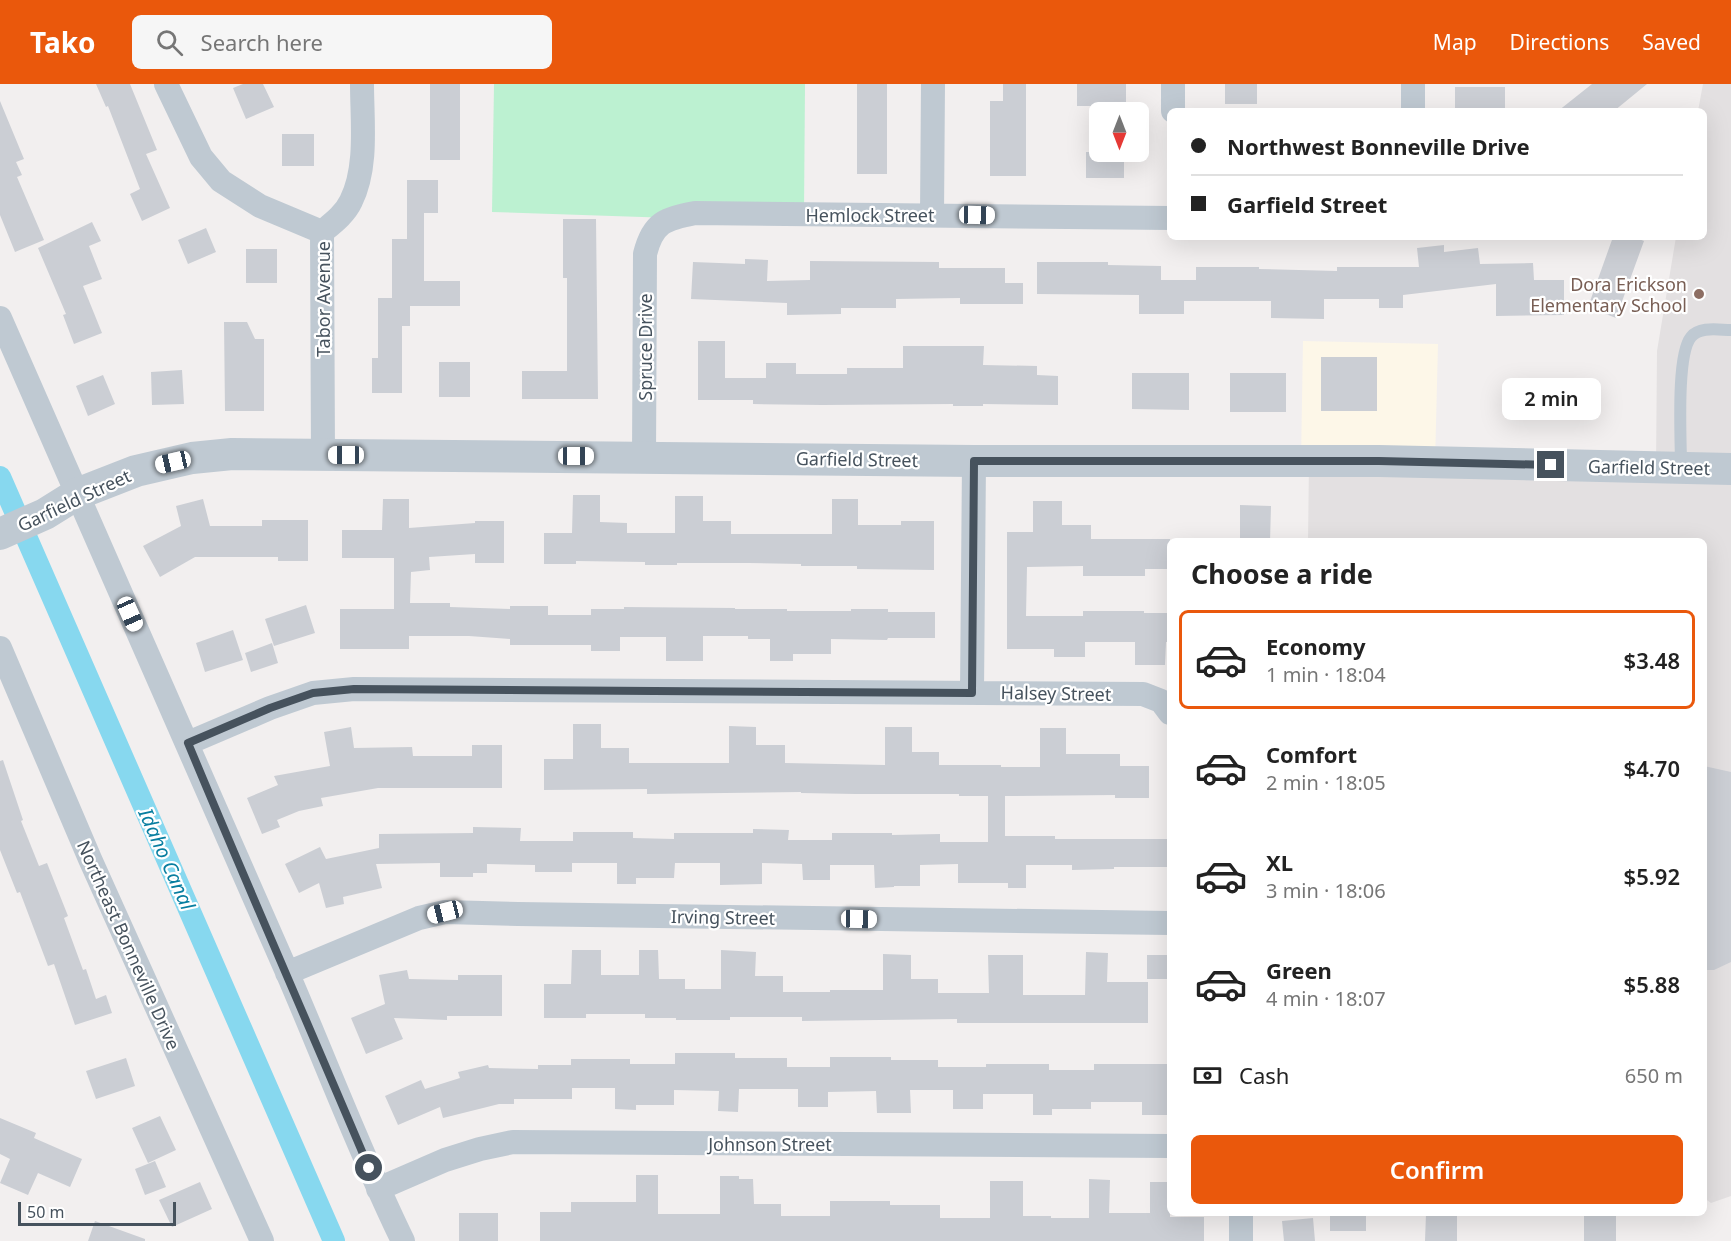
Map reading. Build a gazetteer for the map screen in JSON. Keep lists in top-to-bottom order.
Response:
{
  "streets": {
    "street": [
      "Hemlock Street",
      "Tabor Avenue",
      "Spruce Drive",
      "Garfield Street",
      "Halsey Street",
      "Irving Street",
      "Northeast Bonneville Drive",
      "Johnson Street"
    ]
  },
  "crossings": [
    ["Hemlock Street", "Spruce Drive"],
    ["Tabor Avenue", "Garfield Street"],
    ["Spruce Drive", "Garfield Street"]
  ],
  "water": ["Idaho Canal"],
  "places": ["Dora Erickson Elementary School"],
  "scale_bar": "50 m",
  "north": "bottom",
  "page": {
    "header": "Tako",
    "search": "Search here",
    "nav": ["Map", "Directions", "Saved"],
    "banner": ["Northwest Bonneville Drive", "Garfield Street"],
    "bubble": "2 min",
    "heading": "Choose a ride",
    "list": [
      {
        "name": "Economy",
        "note": "1 min · 18:04",
        "value": "$3.48"
      },
      {
        "name": "Comfort",
        "note": "2 min · 18:05",
        "value": "$4.70"
      },
      {
        "name": "XL",
        "note": "3 min · 18:06",
        "value": "$5.92"
      },
      {
        "name": "Green",
        "note": "4 min · 18:07",
        "value": "$5.88"
      }
    ],
    "pay": ["Cash", "650 m"],
    "buttons": "Confirm",
    "scale": "50 m"
  }
}
